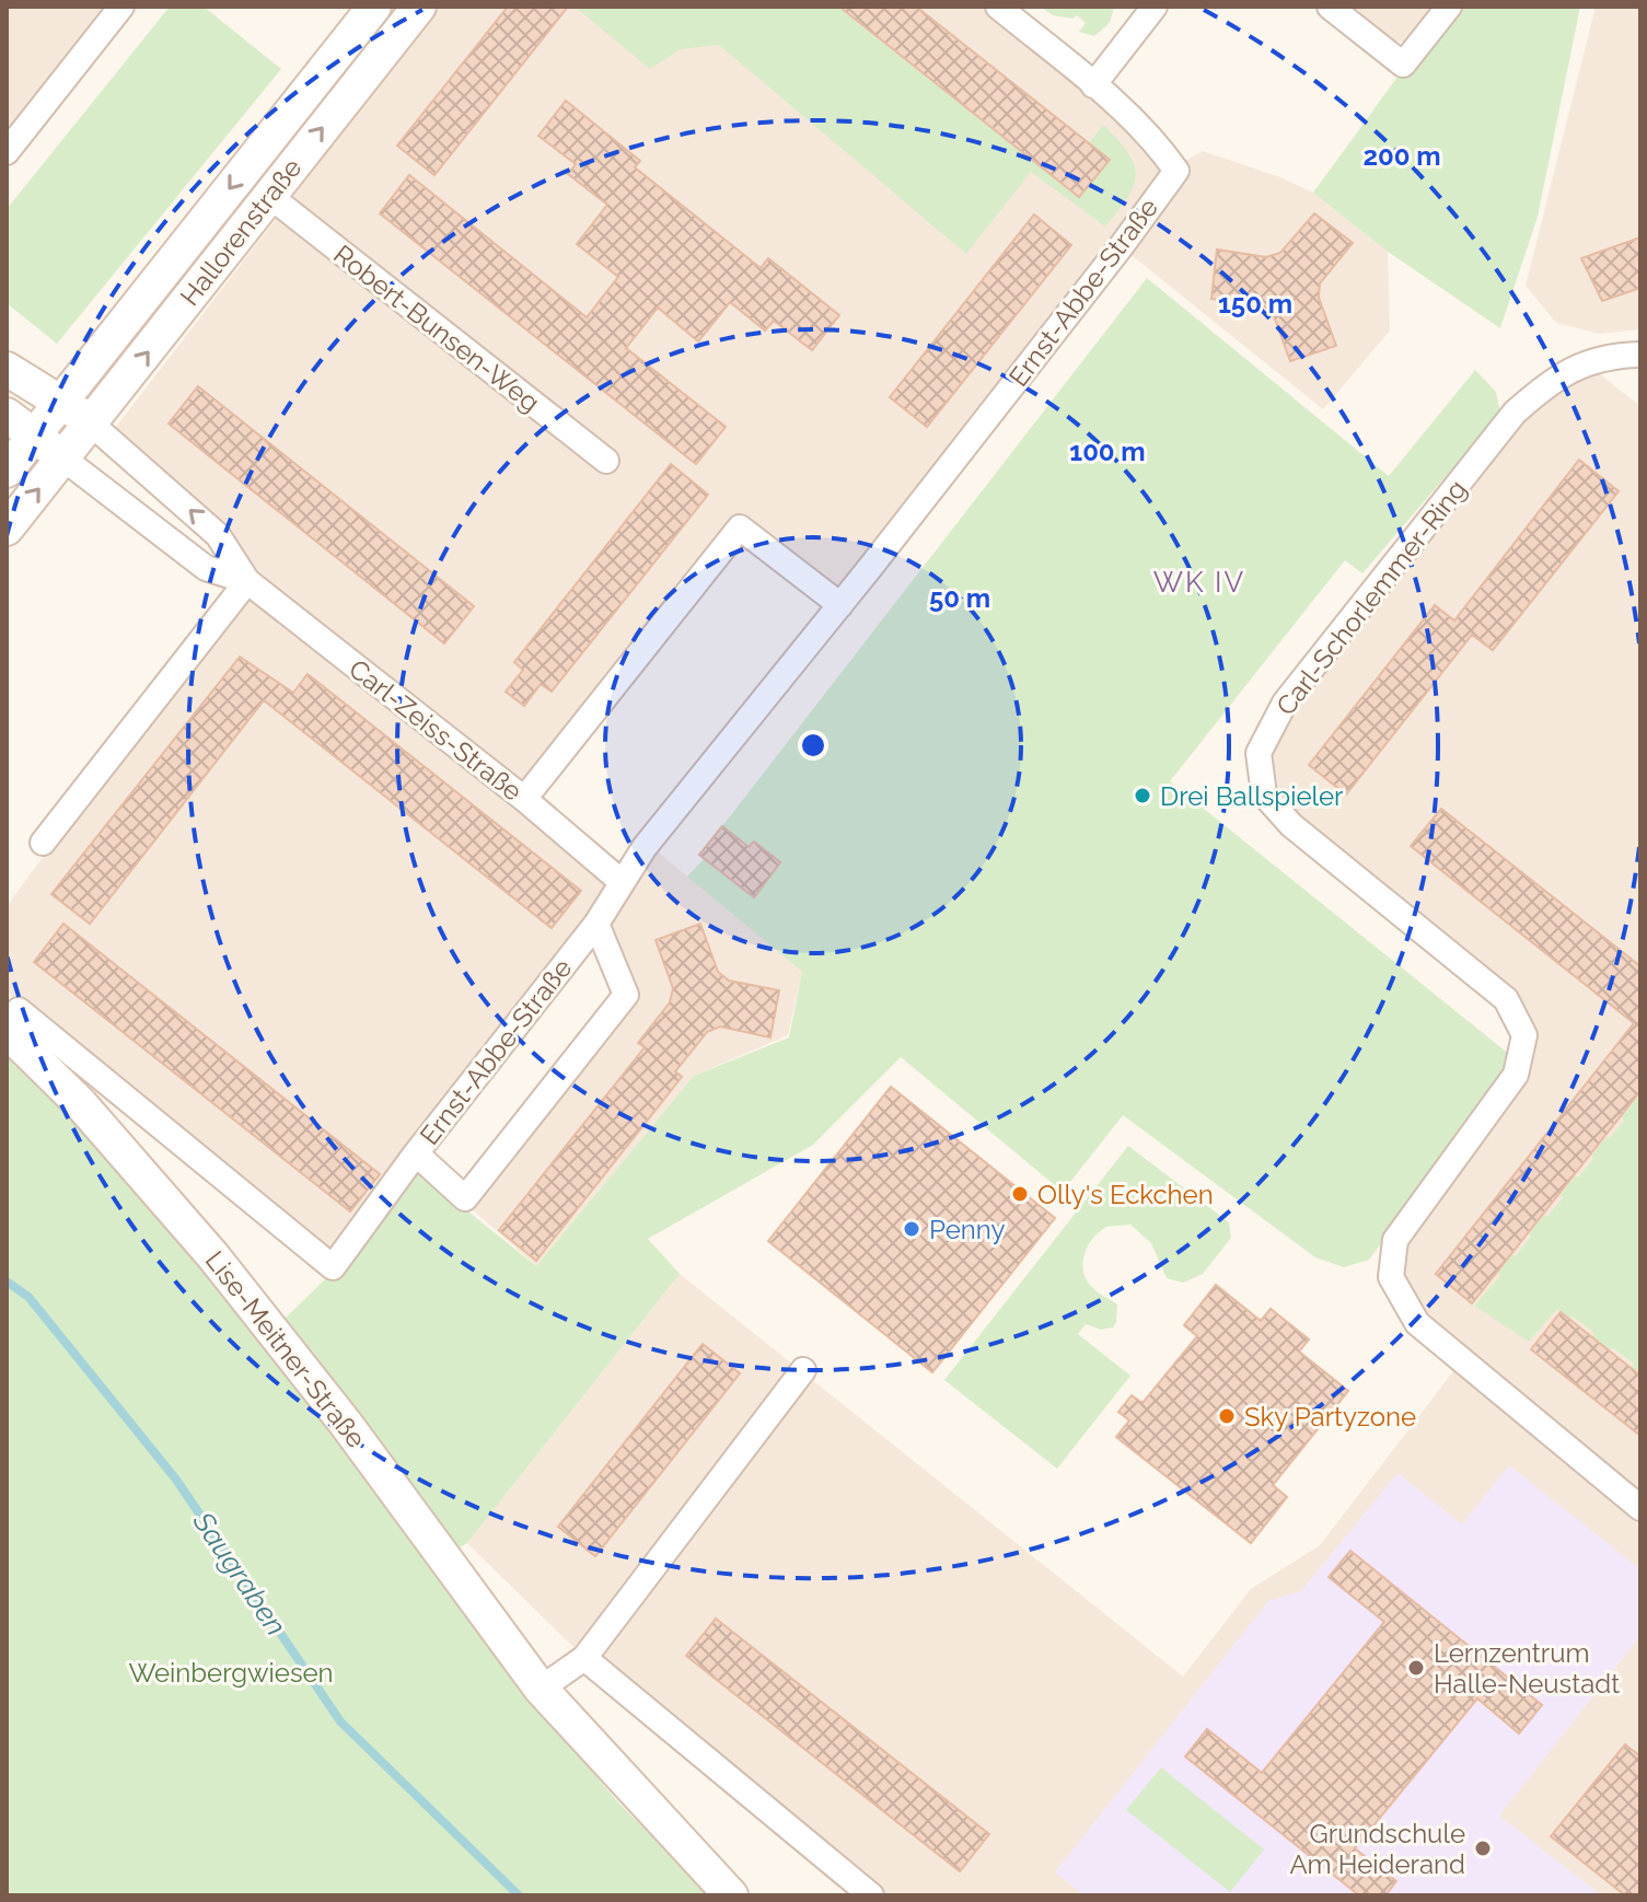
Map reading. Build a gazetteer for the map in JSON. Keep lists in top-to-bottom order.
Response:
{
  "streets": {
    "street": [
      "Hallorenstraße",
      "Ernst-Abbe-Straße",
      "Robert-Bunsen-Weg",
      "Carl-Schorlemmer-Ring",
      "Carl-Zeiss-Straße",
      "Lise-Meitner-Straße"
    ]
  },
  "crossings": [
    ["Hallorenstraße", "Robert-Bunsen-Weg"],
    ["Hallorenstraße", "Carl-Zeiss-Straße"],
    ["Ernst-Abbe-Straße", "Carl-Zeiss-Straße"]
  ],
  "districts": ["WK IV"],
  "water": ["Saugraben"],
  "parks": ["Weinbergwiesen"],
  "places": [
    "Drei Ballspieler",
    "Olly's Eckchen",
    "Penny",
    "Sky Partyzone",
    "Lernzentrum Halle-Neustadt",
    "Grundschule Am Heiderand"
  ],
  "rings": [
    "200 m",
    "150 m",
    "100 m",
    "50 m"
  ]
}
